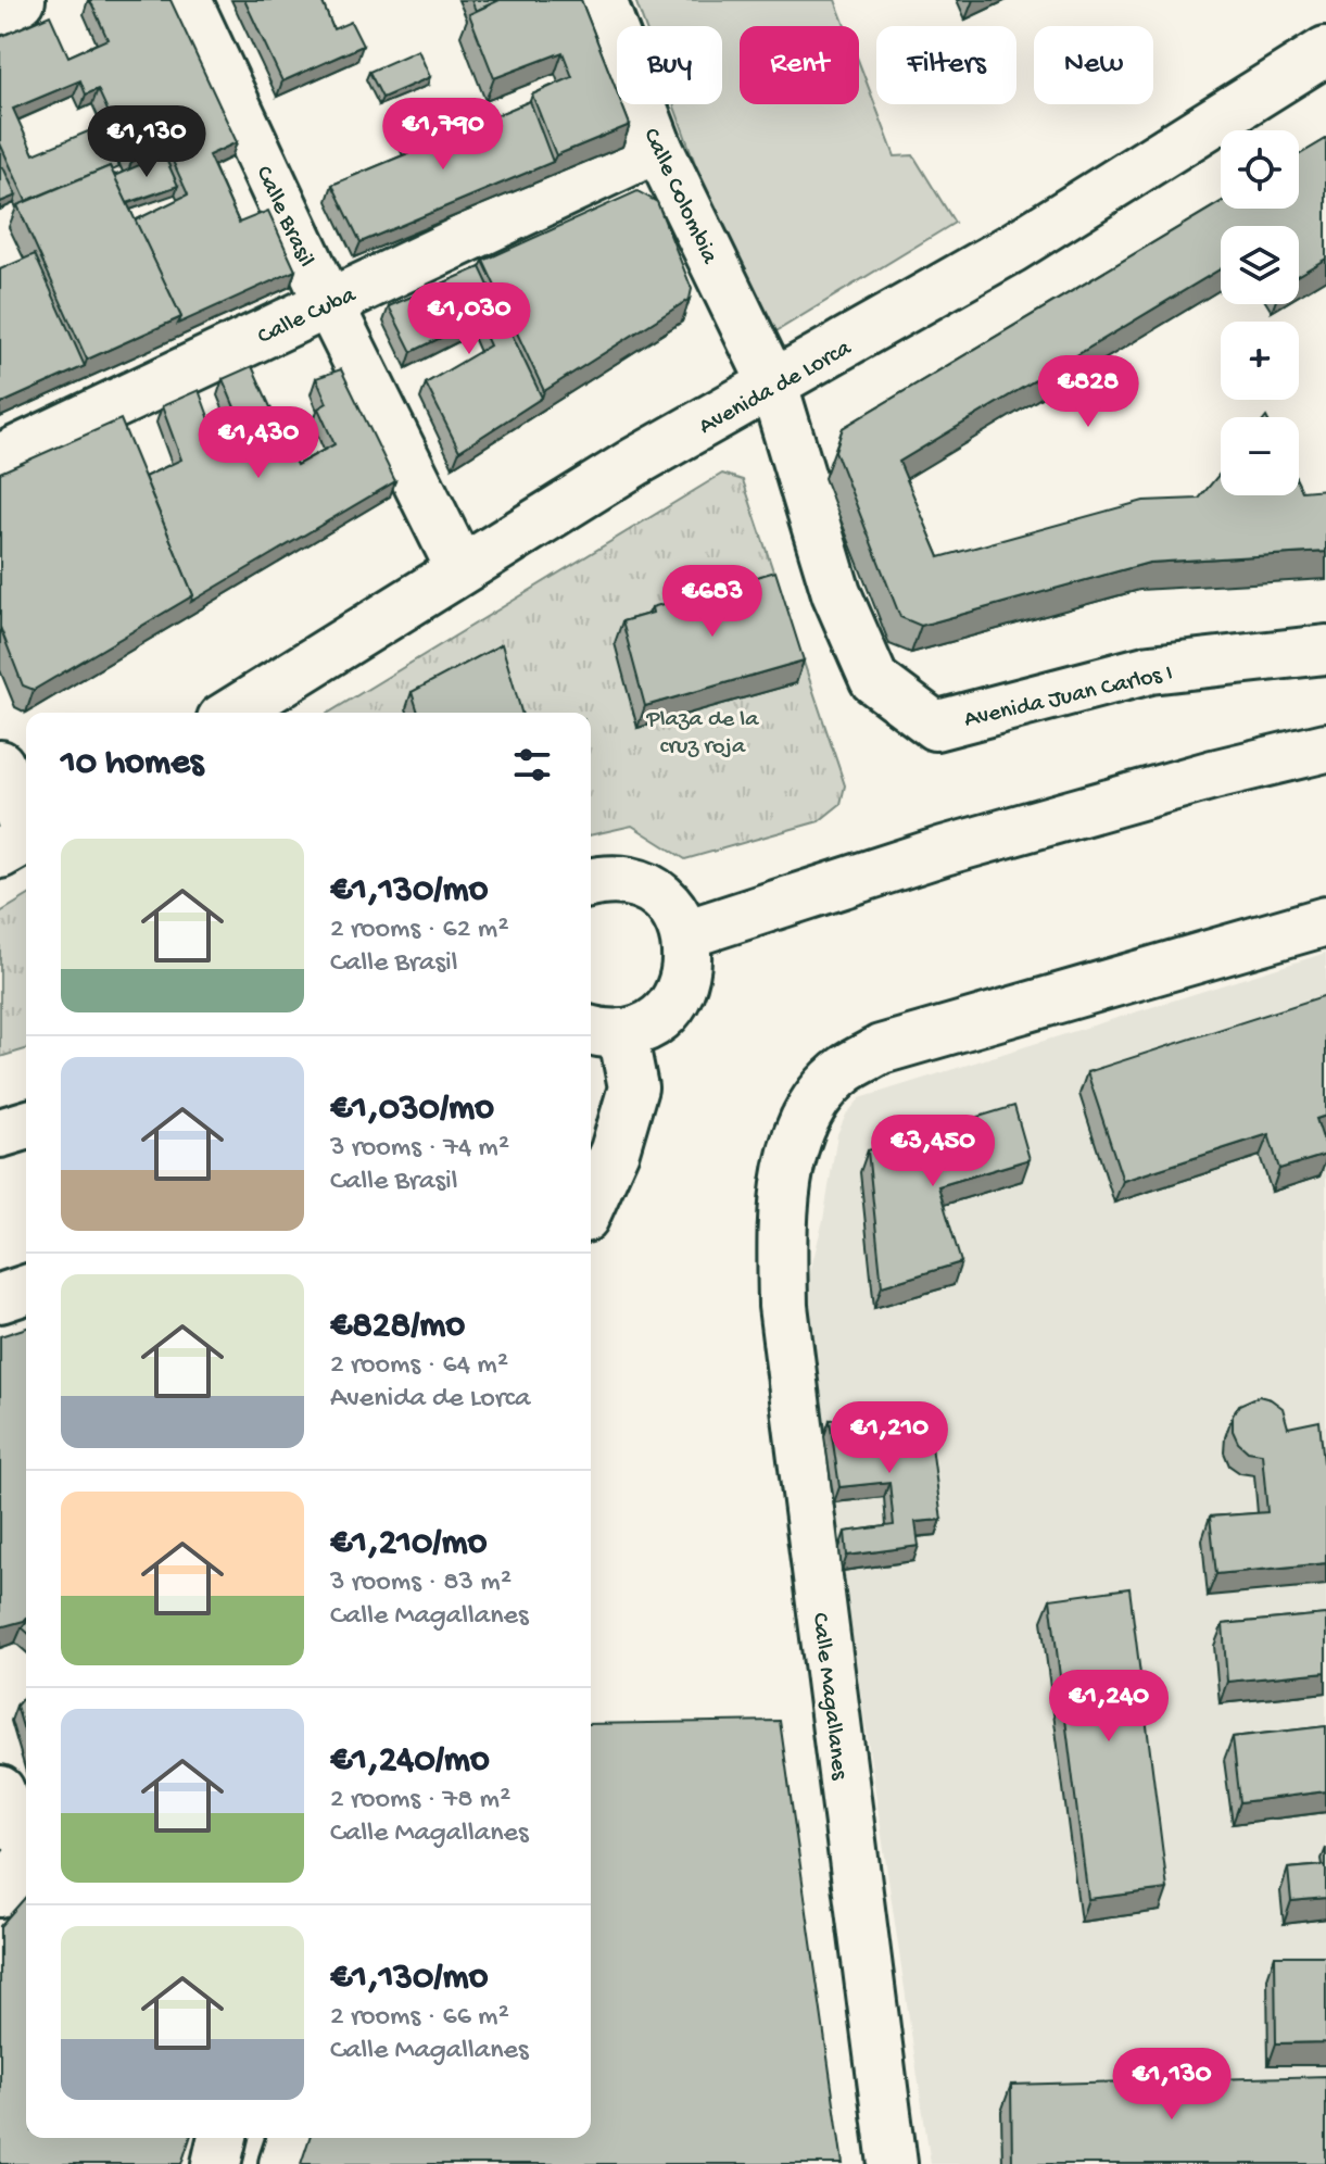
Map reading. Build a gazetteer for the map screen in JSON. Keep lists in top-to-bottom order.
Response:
{
  "streets": {
    "street": [
      "Calle Colombia",
      "Calle Brasil",
      "Calle Cuba",
      "Avenida de Lorca",
      "Avenida Juan Carlos I",
      "Calle Magallanes"
    ]
  },
  "crossings": [
    ["Calle Colombia", "Calle Cuba"],
    ["Calle Colombia", "Avenida de Lorca"],
    ["Calle Colombia", "Avenida Juan Carlos I"],
    ["Calle Brasil", "Calle Cuba"],
    ["Calle Brasil", "Avenida de Lorca"],
    ["Avenida de Lorca", "Avenida Juan Carlos I"]
  ],
  "parks": ["Plaza de la cruz roja"],
  "page": {
    "chip": [
      "Buy",
      "Rent",
      "Filters",
      "New"
    ],
    "price": [
      "€1,790",
      "€1,130",
      "€1,030",
      "€828",
      "€1,430",
      "€683",
      "€3,450",
      "€1,210",
      "€1,240",
      "€1,130"
    ],
    "map_buttons": ["+", "−"],
    "heading": "10 homes",
    "list": [
      {
        "name": "€1,130/mo",
        "note": "2 rooms · 62 m² · Calle Brasil"
      },
      {
        "name": "€1,030/mo",
        "note": "3 rooms · 74 m² · Calle Brasil"
      },
      {
        "name": "€828/mo",
        "note": "2 rooms · 64 m² · Avenida de Lorca"
      },
      {
        "name": "€1,210/mo",
        "note": "3 rooms · 83 m² · Calle Magallanes"
      },
      {
        "name": "€1,240/mo",
        "note": "2 rooms · 78 m² · Calle Magallanes"
      },
      {
        "name": "€1,130/mo",
        "note": "2 rooms · 66 m² · Calle Magallanes"
      }
    ]
  }
}
